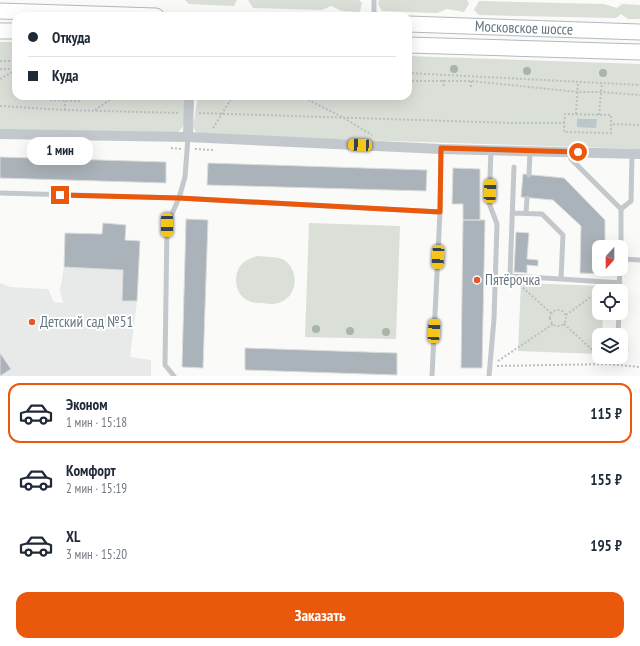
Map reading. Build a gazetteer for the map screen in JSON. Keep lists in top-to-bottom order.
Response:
{
  "streets": {
    "main road": ["Московское шоссе"]
  },
  "places": ["Пятёрочка", "Детский сад №51"],
  "north": "bottom",
  "page": {
    "banner": ["Откуда", "Куда"],
    "bubble": "1 мин",
    "list": [
      {
        "name": "Эконом",
        "note": "1 мин · 15:18",
        "value": "115 ₽"
      },
      {
        "name": "Комфорт",
        "note": "2 мин · 15:19",
        "value": "155 ₽"
      },
      {
        "name": "XL",
        "note": "3 мин · 15:20",
        "value": "195 ₽"
      }
    ],
    "buttons": "Заказать"
  }
}
